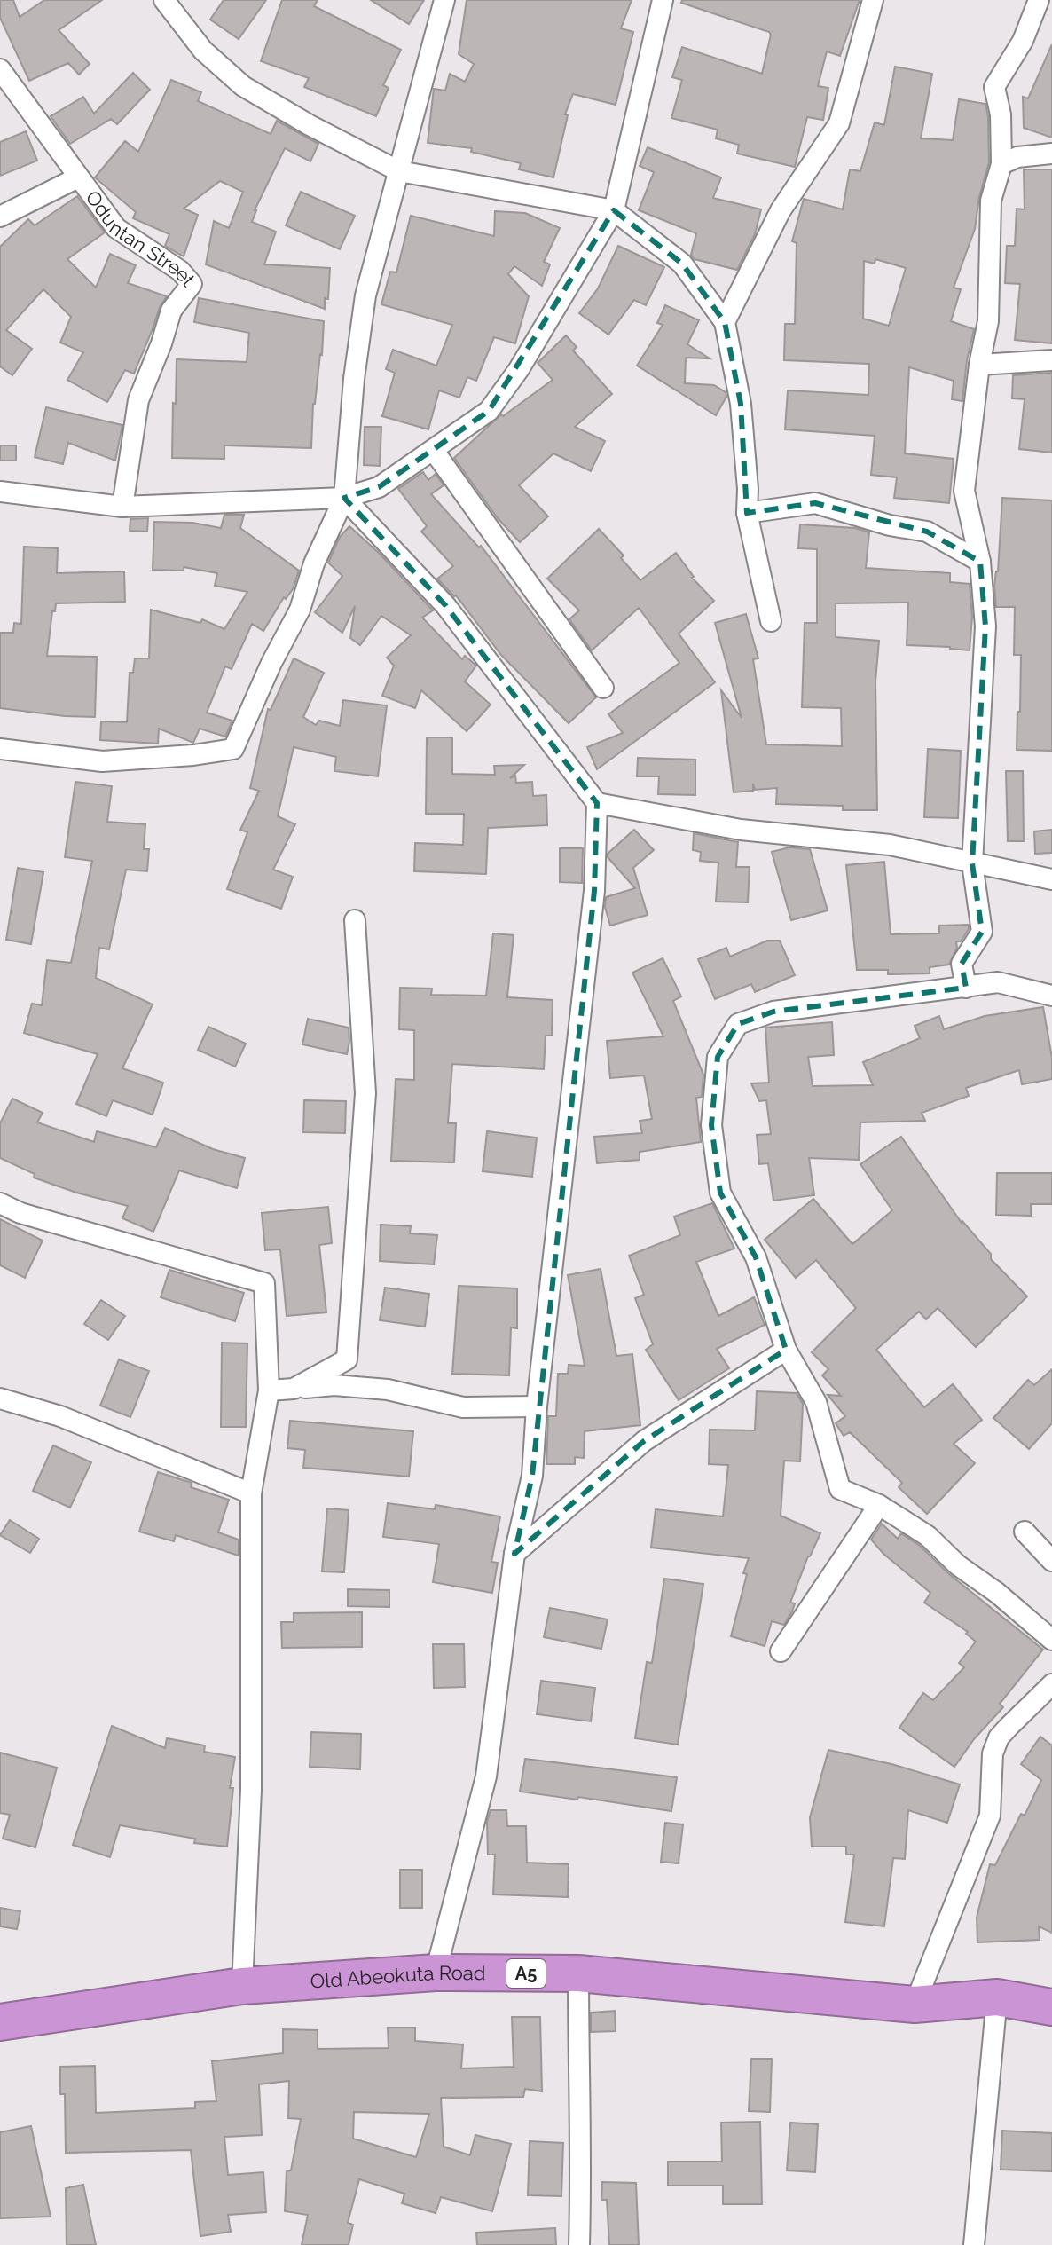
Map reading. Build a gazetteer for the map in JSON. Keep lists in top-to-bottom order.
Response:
{
  "streets": {
    "highway": ["A5", "Old Abeokuta Road"],
    "street": ["Oduntan Street"]
  }
}
